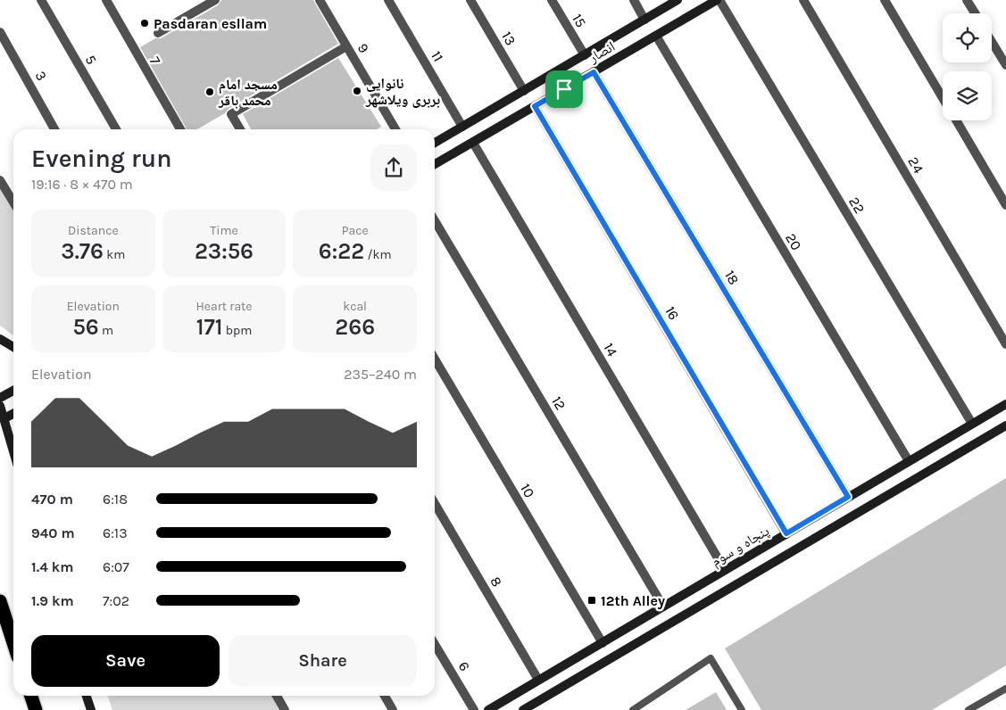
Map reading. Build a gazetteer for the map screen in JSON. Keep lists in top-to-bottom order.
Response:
{
  "streets": {
    "street": [
      "15",
      "13",
      "9",
      "انصار",
      "11",
      "5",
      "7",
      "3",
      "24",
      "22",
      "20",
      "18",
      "16",
      "14",
      "12",
      "10",
      "پنجاه و سوم",
      "8",
      "6"
    ]
  },
  "crossings": [
    ["15", "انصار"],
    ["13", "انصار"],
    ["انصار", "11"],
    ["انصار", "22"],
    ["انصار", "20"],
    ["انصار", "18"],
    ["انصار", "16"],
    ["انصار", "14"],
    ["22", "پنجاه و سوم"],
    ["20", "پنجاه و سوم"],
    ["18", "پنجاه و سوم"],
    ["16", "پنجاه و سوم"],
    ["14", "پنجاه و سوم"],
    ["12", "پنجاه و سوم"],
    ["10", "پنجاه و سوم"],
    ["پنجاه و سوم", "8"]
  ],
  "places": {
    "other": ["Pasdaran esllam", "نانوایی بربری ویلاشهر", "مسجد امام محمد باقر"],
    "transit": ["12th Alley"]
  },
  "page": {
    "heading": ["Evening run", "19:16 · 8 × 470 m"],
    "stats": [
      ["Distance", "3.76 km"],
      ["Time", "23:56"],
      ["Pace", "6:22 /km"],
      ["Elevation", "56 m"],
      ["Heart rate", "171 bpm"],
      ["kcal", "266"]
    ],
    "chart": ["Elevation", "235–240 m"],
    "list": [
      {
        "name": "470 m",
        "note": "6:18"
      },
      {
        "name": "940 m",
        "note": "6:13"
      },
      {
        "name": "1.4 km",
        "note": "6:07"
      },
      {
        "name": "1.9 km",
        "note": "7:02"
      }
    ],
    "buttons": ["Save", "Share"]
  }
}
